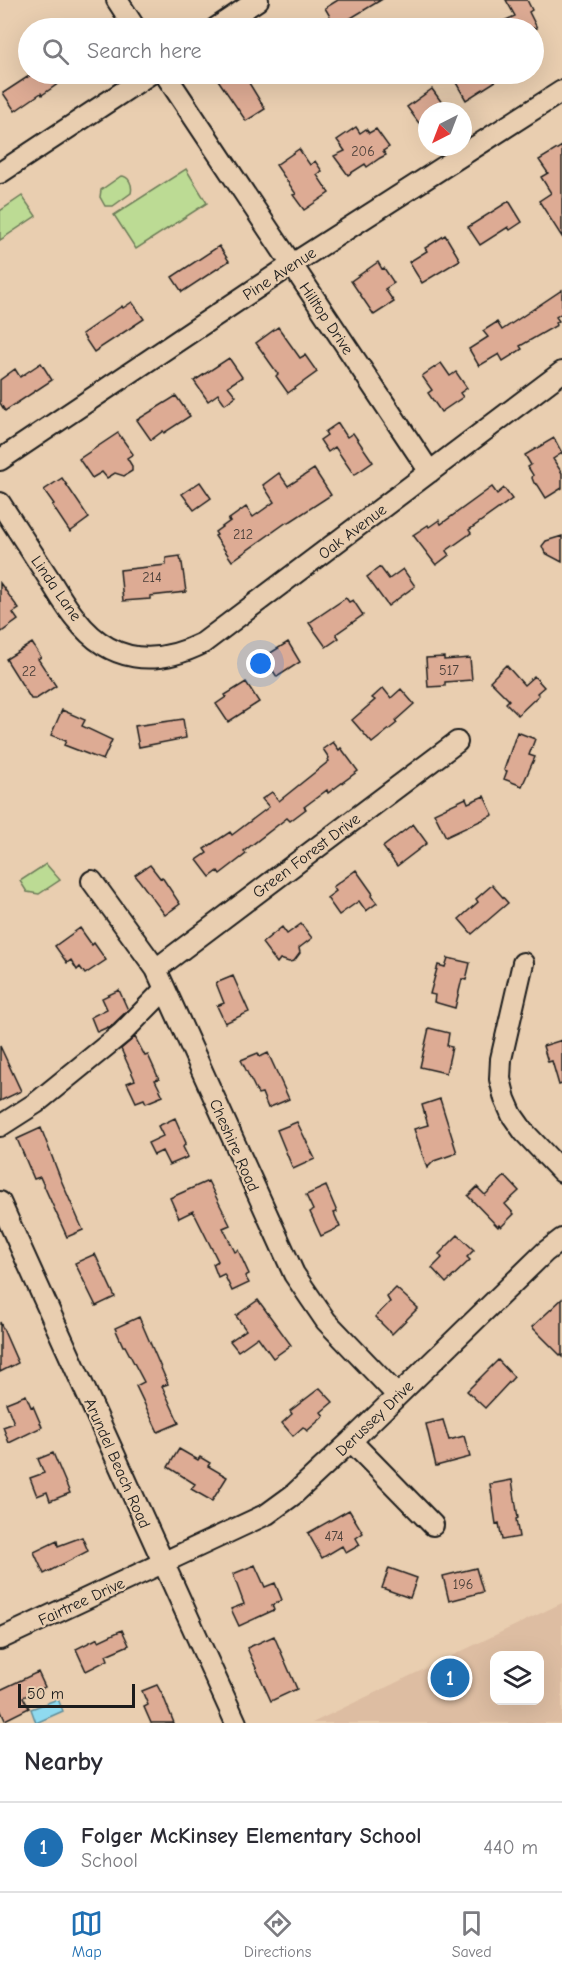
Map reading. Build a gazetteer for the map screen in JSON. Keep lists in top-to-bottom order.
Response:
{
  "streets": {
    "street": [
      "Pine Avenue",
      "Hilltop Drive",
      "Oak Avenue",
      "Linda Lane",
      "Green Forest Drive",
      "Cheshire Road",
      "Derussey Drive",
      "Arundel Beach Road",
      "Fairtree Drive"
    ]
  },
  "crossings": [
    ["Pine Avenue", "Hilltop Drive"],
    ["Hilltop Drive", "Oak Avenue"],
    ["Oak Avenue", "Linda Lane"],
    ["Green Forest Drive", "Cheshire Road"],
    ["Cheshire Road", "Derussey Drive"],
    ["Derussey Drive", "Arundel Beach Road"],
    ["Derussey Drive", "Fairtree Drive"],
    ["Arundel Beach Road", "Fairtree Drive"]
  ],
  "house_numbers": [
    "206",
    "212",
    "214",
    "517",
    "22",
    "474",
    "196"
  ],
  "scale_bar": "50 m",
  "north": "bottom left",
  "page": {
    "search": "Search here",
    "pins": "1",
    "scale": "50 m",
    "heading": "Nearby",
    "list": [
      {
        "mark": "1",
        "name": "Folger McKinsey Elementary School",
        "note": "School",
        "value": "440 m"
      }
    ],
    "nav": ["Map", "Directions", "Saved"]
  }
}
